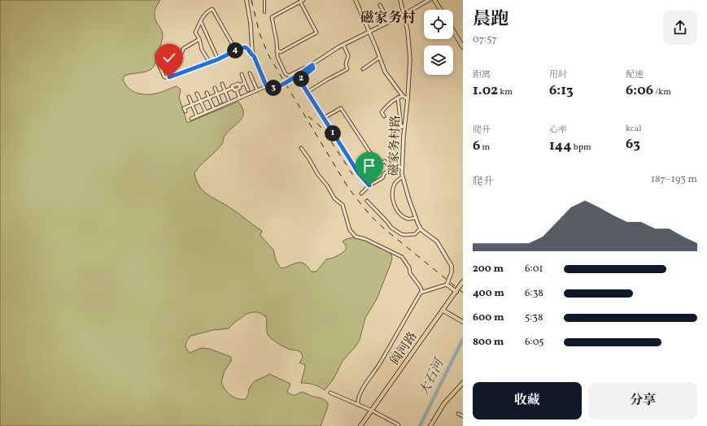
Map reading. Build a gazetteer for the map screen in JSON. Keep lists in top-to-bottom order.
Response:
{
  "streets": {
    "main road": ["阎河路"],
    "street": ["磁家务村路"]
  },
  "districts": ["磁家务村"],
  "water": ["大石河"],
  "page": {
    "heading": ["晨跑", "07:57"],
    "pins": [
      "4",
      "2",
      "3",
      "1"
    ],
    "stats": [
      ["距离", "1.02 km"],
      ["用时", "6:13"],
      ["配速", "6:06 /km"],
      ["爬升", "6 m"],
      ["心率", "144 bpm"],
      ["kcal", "63"]
    ],
    "chart": ["爬升", "187–193 m"],
    "list": [
      {
        "name": "200 m",
        "note": "6:01"
      },
      {
        "name": "400 m",
        "note": "6:38"
      },
      {
        "name": "600 m",
        "note": "5:38"
      },
      {
        "name": "800 m",
        "note": "6:05"
      }
    ],
    "buttons": ["收藏", "分享"]
  }
}
